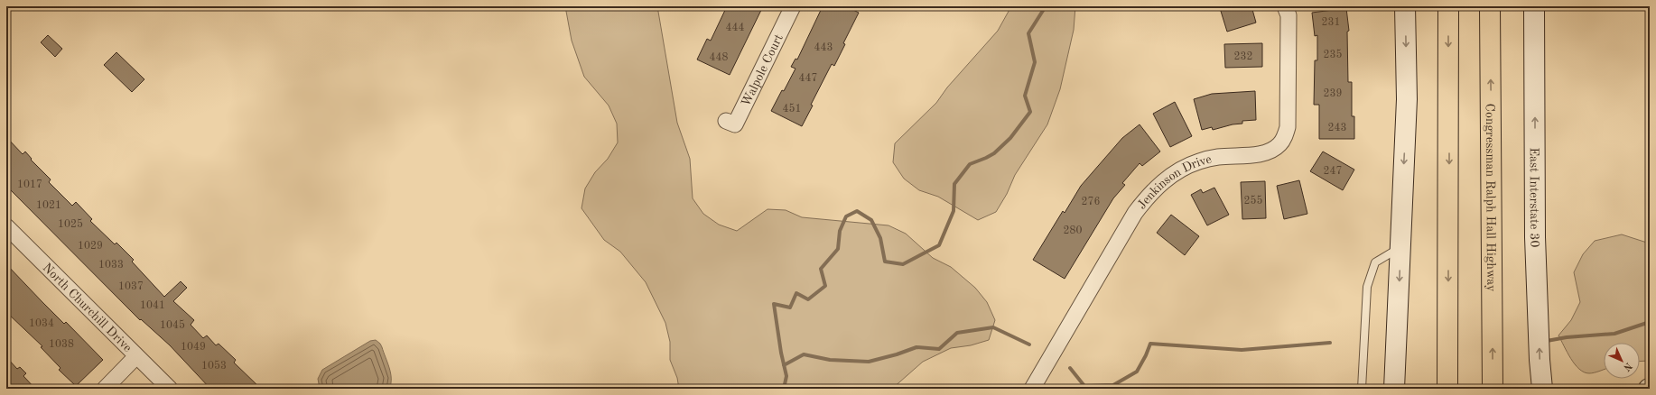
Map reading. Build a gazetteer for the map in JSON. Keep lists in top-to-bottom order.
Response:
{
  "streets": {
    "highway": ["Congressman Ralph Hall Highway"],
    "main road": ["East Interstate 30"],
    "street": ["Walpole Court", "Jenkinson Drive", "North Churchill Drive"]
  },
  "house_numbers": [
    "231",
    "444",
    "443",
    "235",
    "232",
    "448",
    "447",
    "239",
    "451",
    "243",
    "247",
    "1017",
    "255",
    "276",
    "1021",
    "1025",
    "280",
    "1029",
    "1033",
    "1037",
    "1041",
    "1034",
    "1045",
    "1038",
    "1049",
    "1053"
  ],
  "north": "bottom right"
}
